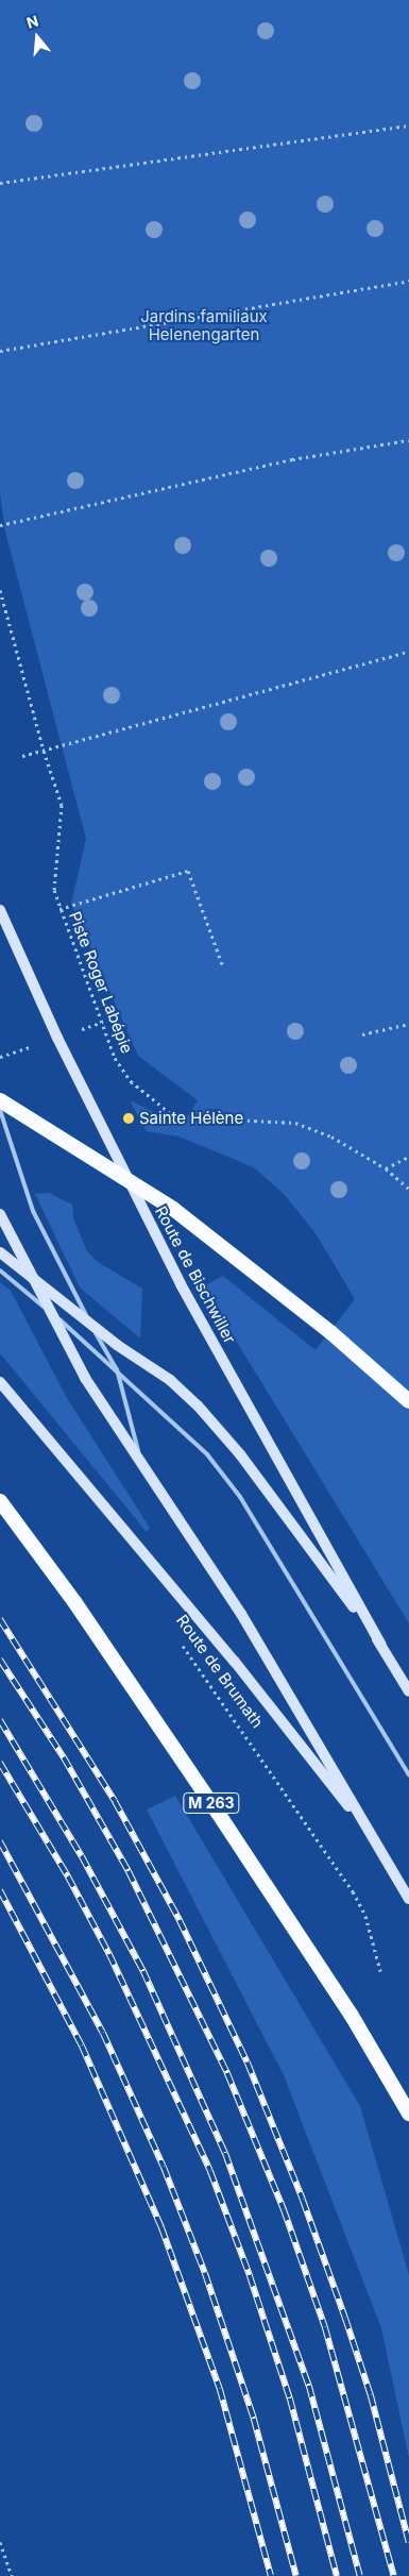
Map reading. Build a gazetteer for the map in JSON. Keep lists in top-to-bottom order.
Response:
{
  "streets": {
    "highway": ["M 263"],
    "main road": ["Route de Bischwiller", "Route de Brumath"],
    "path": ["Piste Roger Labépie"]
  },
  "crossings": [
    ["Route de Bischwiller", "Route de Brumath"]
  ],
  "parks": ["Jardins familiaux Helenengarten"],
  "places": ["Sainte Hélène"],
  "north": "top"
}
